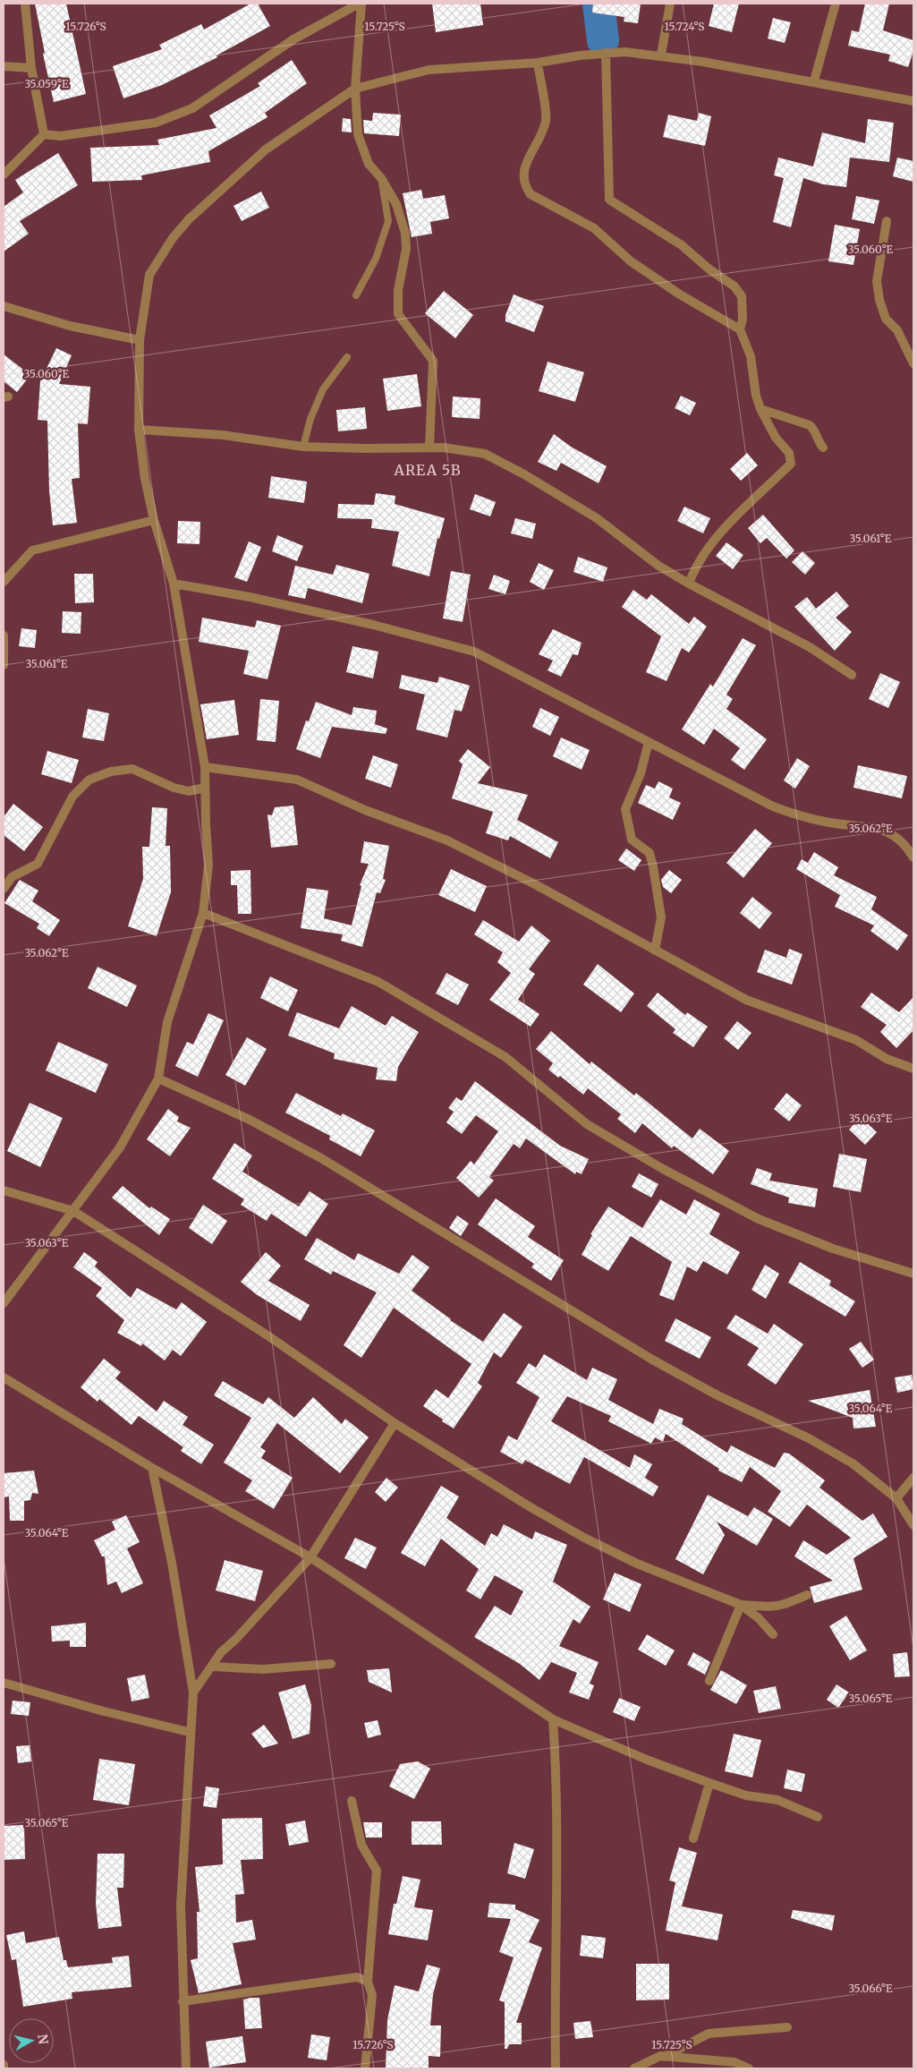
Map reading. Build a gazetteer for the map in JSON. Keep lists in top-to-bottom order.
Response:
{
  "districts": ["AREA 5B"],
  "north": "right",
  "coordinates": [
    "15.726°S",
    "15.725°S",
    "15.724°S",
    "35.059°E",
    "35.060°E",
    "35.061°E",
    "35.062°E",
    "35.063°E",
    "35.064°E",
    "35.065°E",
    "35.066°E"
  ]
}
